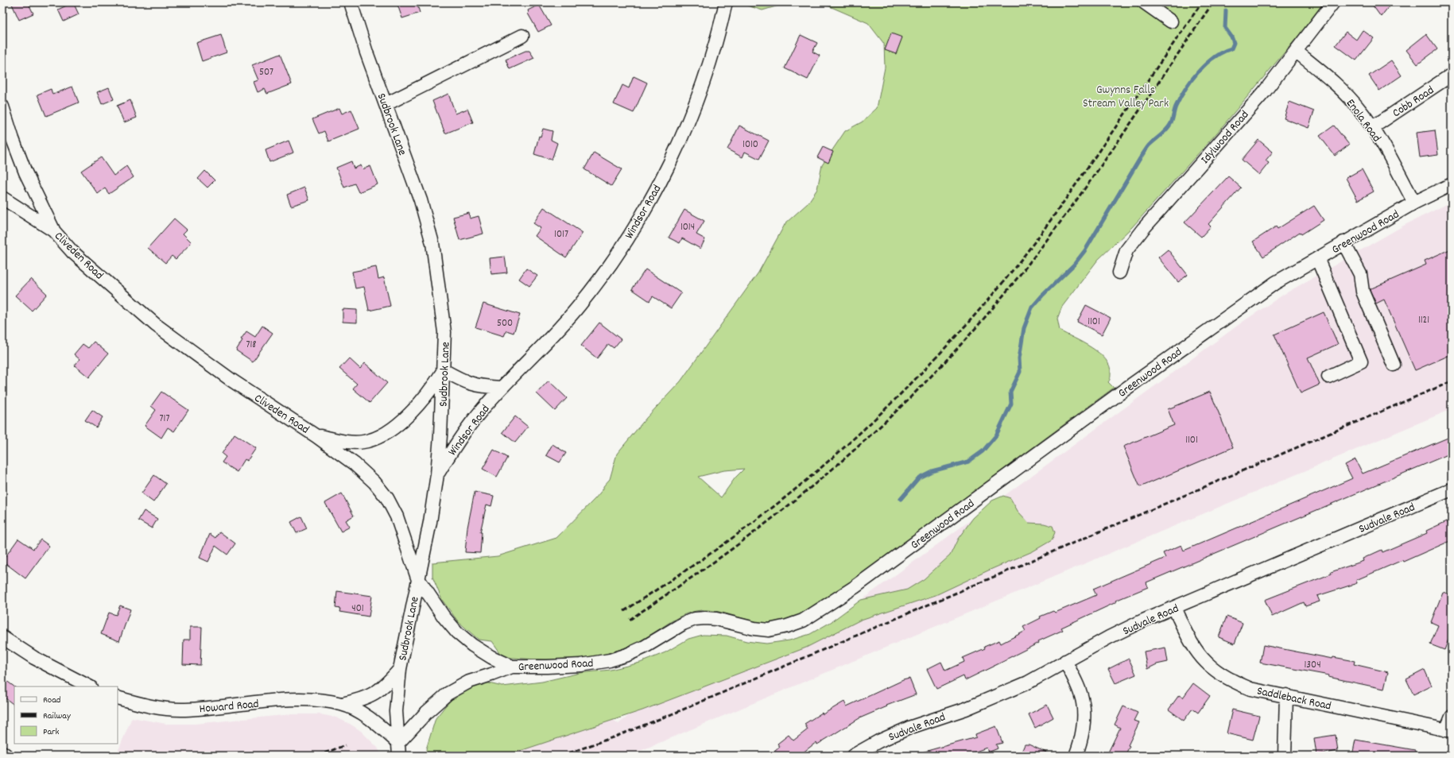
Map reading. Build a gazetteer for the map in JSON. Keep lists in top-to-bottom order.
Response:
{
  "streets": {
    "street": [
      "Cobb Road",
      "Enola Road",
      "Sudbrook Lane",
      "Idylwood Road",
      "Windsor Road",
      "Greenwood Road",
      "Cliveden Road",
      "Sudvale Road",
      "Saddleback Road",
      "Howard Road"
    ]
  },
  "crossings": [
    ["Cobb Road", "Enola Road"],
    ["Enola Road", "Idylwood Road"],
    ["Enola Road", "Greenwood Road"],
    ["Sudbrook Lane", "Windsor Road"],
    ["Sudbrook Lane", "Greenwood Road"],
    ["Sudbrook Lane", "Cliveden Road"],
    ["Sudbrook Lane", "Howard Road"],
    ["Greenwood Road", "Cliveden Road"],
    ["Greenwood Road", "Howard Road"],
    ["Sudvale Road", "Saddleback Road"]
  ],
  "parks": ["Gwynns Falls Stream Valley Park"],
  "house_numbers": [
    "507",
    "1010",
    "1014",
    "1017",
    "1121",
    "1101",
    "500",
    "718",
    "717",
    "1101",
    "401",
    "1304"
  ],
  "legend": ["Road", "Railway", "Park"]
}
